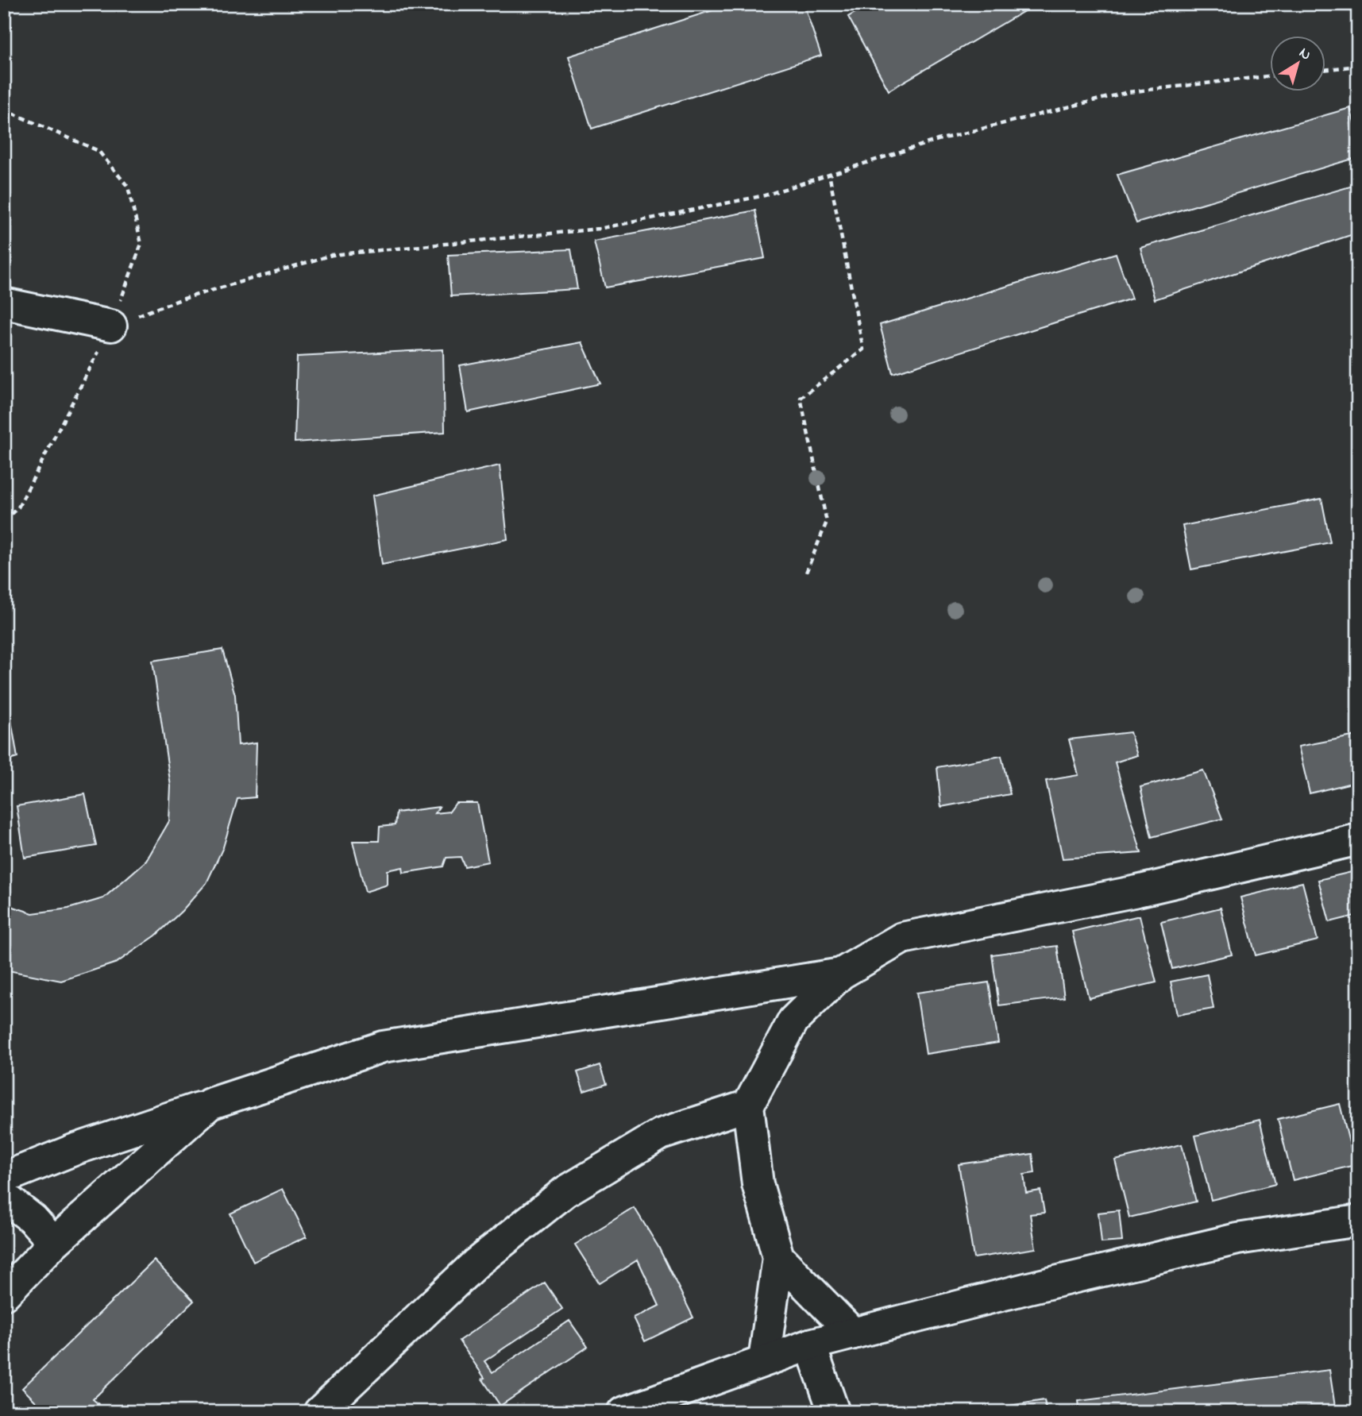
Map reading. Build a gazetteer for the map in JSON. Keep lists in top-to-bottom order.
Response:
{
  "north": "top right"
}
